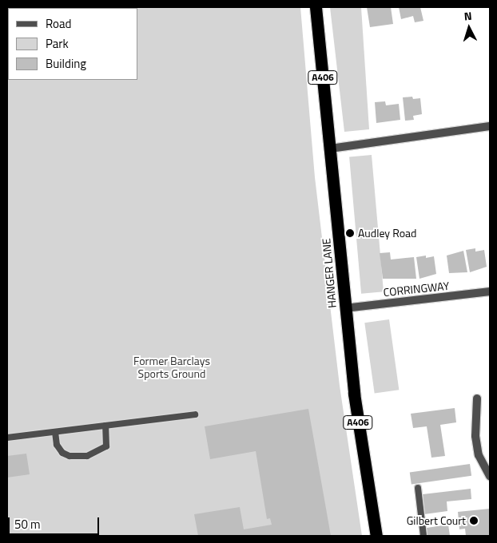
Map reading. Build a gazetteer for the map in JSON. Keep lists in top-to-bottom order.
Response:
{
  "streets": {
    "highway": ["A406", "HANGER LANE"],
    "street": ["CORRINGWAY"]
  },
  "crossings": [
    ["HANGER LANE", "CORRINGWAY"]
  ],
  "parks": ["Former Barclays Sports Ground"],
  "places": ["Audley Road", "Gilbert Court"],
  "legend": ["Road", "Park", "Building"],
  "scale_bar": "50 m",
  "north": "top"
}
